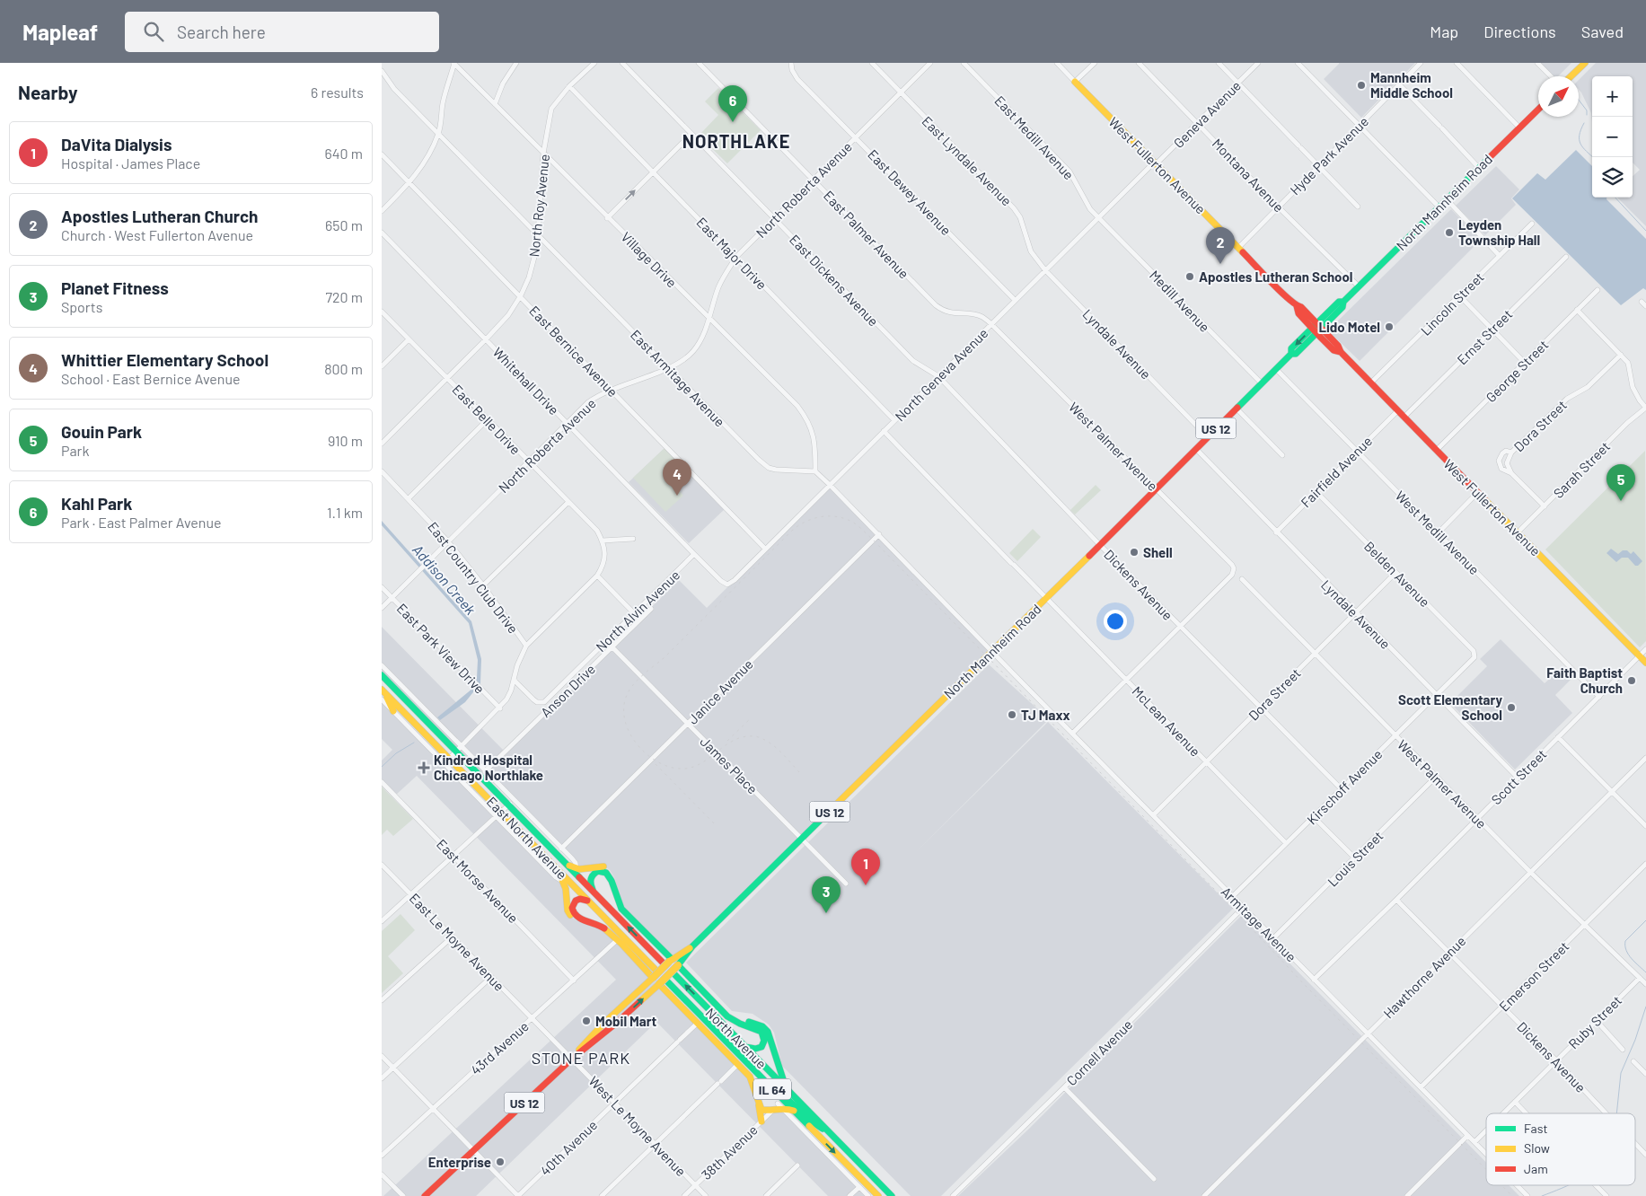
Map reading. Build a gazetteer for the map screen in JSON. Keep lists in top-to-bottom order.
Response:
{
  "streets": {
    "main road": [
      "West Fullerton Avenue",
      "North Mannheim Road",
      "US 12",
      "East North Avenue",
      "North Avenue",
      "IL 64"
    ],
    "street": [
      "Geneva Avenue",
      "East Medill Avenue",
      "Hyde Park Avenue",
      "East Lyndale Avenue",
      "Montana Avenue",
      "North Roberta Avenue",
      "East Dewey Avenue",
      "North Roy Avenue",
      "East Palmer Avenue",
      "East Major Drive",
      "Village Drive",
      "East Dickens Avenue",
      "Medill Avenue",
      "Lincoln Street",
      "Ernst Street",
      "Lyndale Avenue",
      "East Bernice Avenue",
      "George Street",
      "North Geneva Avenue",
      "East Armitage Avenue",
      "Whitehall Drive",
      "East Belle Drive",
      "Dora Street",
      "West Palmer Avenue",
      "Sarah Street",
      "Fairfield Avenue",
      "West Medill Avenue",
      "Belden Avenue",
      "East Country Club Drive",
      "Dickens Avenue",
      "North Alvin Avenue",
      "East Park View Drive",
      "Anson Drive",
      "Janice Avenue",
      "McLean Avenue",
      "James Place",
      "Scott Street",
      "Kirschoff Avenue",
      "Louis Street",
      "East Morse Avenue",
      "Armitage Avenue",
      "East Le Moyne Avenue",
      "Emerson Street",
      "Hawthorne Avenue",
      "Ruby Street",
      "43rd Avenue",
      "Cornell Avenue",
      "West Le Moyne Avenue",
      "40th Avenue",
      "38th Avenue"
    ]
  },
  "crossings": [
    ["Geneva Avenue", "West Fullerton Avenue"],
    ["Geneva Avenue", "Montana Avenue"],
    ["Geneva Avenue", "North Geneva Avenue"],
    ["East Medill Avenue", "Medill Avenue"],
    ["East Medill Avenue", "North Geneva Avenue"],
    ["Hyde Park Avenue", "West Fullerton Avenue"],
    ["Hyde Park Avenue", "Montana Avenue"],
    ["East Lyndale Avenue", "North Roberta Avenue"],
    ["East Lyndale Avenue", "Lyndale Avenue"],
    ["East Lyndale Avenue", "North Geneva Avenue"],
    ["West Fullerton Avenue", "North Mannheim Road"],
    ["West Fullerton Avenue", "Lincoln Street"],
    ["West Fullerton Avenue", "Ernst Street"],
    ["West Fullerton Avenue", "George Street"],
    ["West Fullerton Avenue", "North Geneva Avenue"],
    ["West Fullerton Avenue", "Sarah Street"],
    ["West Fullerton Avenue", "Fairfield Avenue"],
    ["West Fullerton Avenue", "Scott Street"],
    ["Montana Avenue", "North Mannheim Road"],
    ["North Roberta Avenue", "East Dewey Avenue"],
    ["North Roberta Avenue", "East Palmer Avenue"],
    ["North Roberta Avenue", "East Major Drive"],
    ["North Roberta Avenue", "Village Drive"],
    ["North Roberta Avenue", "East Dickens Avenue"],
    ["North Roberta Avenue", "East Bernice Avenue"],
    ["North Roberta Avenue", "East Armitage Avenue"],
    ["North Roberta Avenue", "Whitehall Drive"],
    ["North Roberta Avenue", "East Belle Drive"],
    ["North Roberta Avenue", "East Country Club Drive"],
    ["North Roberta Avenue", "East Park View Drive"],
    ["East Dewey Avenue", "North Geneva Avenue"],
    ["North Mannheim Road", "Medill Avenue"],
    ["North Mannheim Road", "Lyndale Avenue"],
    ["North Mannheim Road", "West Palmer Avenue"],
    ["North Mannheim Road", "West Medill Avenue"],
    ["North Mannheim Road", "Dickens Avenue"],
    ["North Mannheim Road", "McLean Avenue"],
    ["North Mannheim Road", "James Place"],
    ["North Mannheim Road", "Armitage Avenue"],
    ["North Mannheim Road", "West Le Moyne Avenue"],
    ["North Roy Avenue", "East Major Drive"],
    ["North Roy Avenue", "Village Drive"],
    ["North Roy Avenue", "East Bernice Avenue"],
    ["North Roy Avenue", "East Armitage Avenue"],
    ["North Roy Avenue", "Whitehall Drive"],
    ["North Roy Avenue", "East Belle Drive"],
    ["East Palmer Avenue", "North Geneva Avenue"],
    ["East Palmer Avenue", "West Palmer Avenue"],
    ["East Major Drive", "North Geneva Avenue"],
    ["Village Drive", "East Armitage Avenue"],
    ["East Dickens Avenue", "North Geneva Avenue"],
    ["East Dickens Avenue", "Dickens Avenue"],
    ["Medill Avenue", "North Geneva Avenue"],
    ["Lyndale Avenue", "North Geneva Avenue"],
    ["Lyndale Avenue", "Dora Street"],
    ["Lyndale Avenue", "Fairfield Avenue"],
    ["Lyndale Avenue", "Scott Street"],
    ["Lyndale Avenue", "Kirschoff Avenue"],
    ["East Bernice Avenue", "North Geneva Avenue"],
    ["North Geneva Avenue", "Whitehall Drive"],
    ["North Geneva Avenue", "West Palmer Avenue"],
    ["North Geneva Avenue", "Dickens Avenue"],
    ["Whitehall Drive", "North Alvin Avenue"],
    ["Dora Street", "West Palmer Avenue"],
    ["Dora Street", "Belden Avenue"],
    ["Dora Street", "Dickens Avenue"],
    ["Dora Street", "McLean Avenue"],
    ["Dora Street", "Armitage Avenue"],
    ["West Palmer Avenue", "Dickens Avenue"],
    ["West Palmer Avenue", "Scott Street"],
    ["West Palmer Avenue", "Kirschoff Avenue"],
    ["West Palmer Avenue", "Louis Street"],
    ["West Palmer Avenue", "Emerson Street"],
    ["West Palmer Avenue", "Hawthorne Avenue"],
    ["West Palmer Avenue", "Ruby Street"],
    ["Fairfield Avenue", "West Medill Avenue"],
    ["Fairfield Avenue", "Belden Avenue"],
    ["West Medill Avenue", "Scott Street"],
    ["Belden Avenue", "Kirschoff Avenue"],
    ["Dickens Avenue", "Scott Street"],
    ["Dickens Avenue", "Kirschoff Avenue"],
    ["Dickens Avenue", "Emerson Street"],
    ["Dickens Avenue", "Hawthorne Avenue"],
    ["Dickens Avenue", "Ruby Street"],
    ["Anson Drive", "James Place"],
    ["Anson Drive", "East North Avenue"],
    ["Janice Avenue", "James Place"],
    ["Janice Avenue", "East North Avenue"],
    ["McLean Avenue", "Kirschoff Avenue"],
    ["Scott Street", "Armitage Avenue"],
    ["Kirschoff Avenue", "Armitage Avenue"],
    ["Louis Street", "Armitage Avenue"],
    ["East Morse Avenue", "43rd Avenue"],
    ["Armitage Avenue", "Emerson Street"],
    ["Armitage Avenue", "Hawthorne Avenue"],
    ["Armitage Avenue", "Ruby Street"],
    ["Armitage Avenue", "Cornell Avenue"],
    ["East Le Moyne Avenue", "43rd Avenue"],
    ["East Le Moyne Avenue", "West Le Moyne Avenue"],
    ["43rd Avenue", "West Le Moyne Avenue"],
    ["West Le Moyne Avenue", "40th Avenue"],
    ["West Le Moyne Avenue", "38th Avenue"]
  ],
  "districts": ["NORTHLAKE", "STONE PARK"],
  "water": ["Addison Creek"],
  "places": {
    "other": [
      "Mannheim Middle School",
      "Leyden Township Hall",
      "Apostles Lutheran School",
      "Lido Motel",
      "Shell",
      "Faith Baptist Church",
      "Scott Elementary School",
      "TJ Maxx",
      "Mobil Mart",
      "Enterprise"
    ],
    "health": ["Kindred Hospital Chicago Northlake"]
  },
  "legend": ["Fast", "Slow", "Jam"],
  "north": "top right",
  "page": {
    "header": "Mapleaf",
    "search": "Search here",
    "nav": ["Map", "Directions", "Saved"],
    "heading": ["Nearby", "6 results"],
    "map_buttons": ["+", "−"],
    "pins": [
      "6",
      "2",
      "4",
      "5",
      "1",
      "3"
    ],
    "list": [
      {
        "mark": "1",
        "name": "DaVita Dialysis",
        "note": "Hospital · James Place",
        "value": "640 m"
      },
      {
        "mark": "2",
        "name": "Apostles Lutheran Church",
        "note": "Church · West Fullerton Avenue",
        "value": "650 m"
      },
      {
        "mark": "3",
        "name": "Planet Fitness",
        "note": "Sports",
        "value": "720 m"
      },
      {
        "mark": "4",
        "name": "Whittier Elementary School",
        "note": "School · East Bernice Avenue",
        "value": "800 m"
      },
      {
        "mark": "5",
        "name": "Gouin Park",
        "note": "Park",
        "value": "910 m"
      },
      {
        "mark": "6",
        "name": "Kahl Park",
        "note": "Park · East Palmer Avenue",
        "value": "1.1 km"
      }
    ]
  }
}
